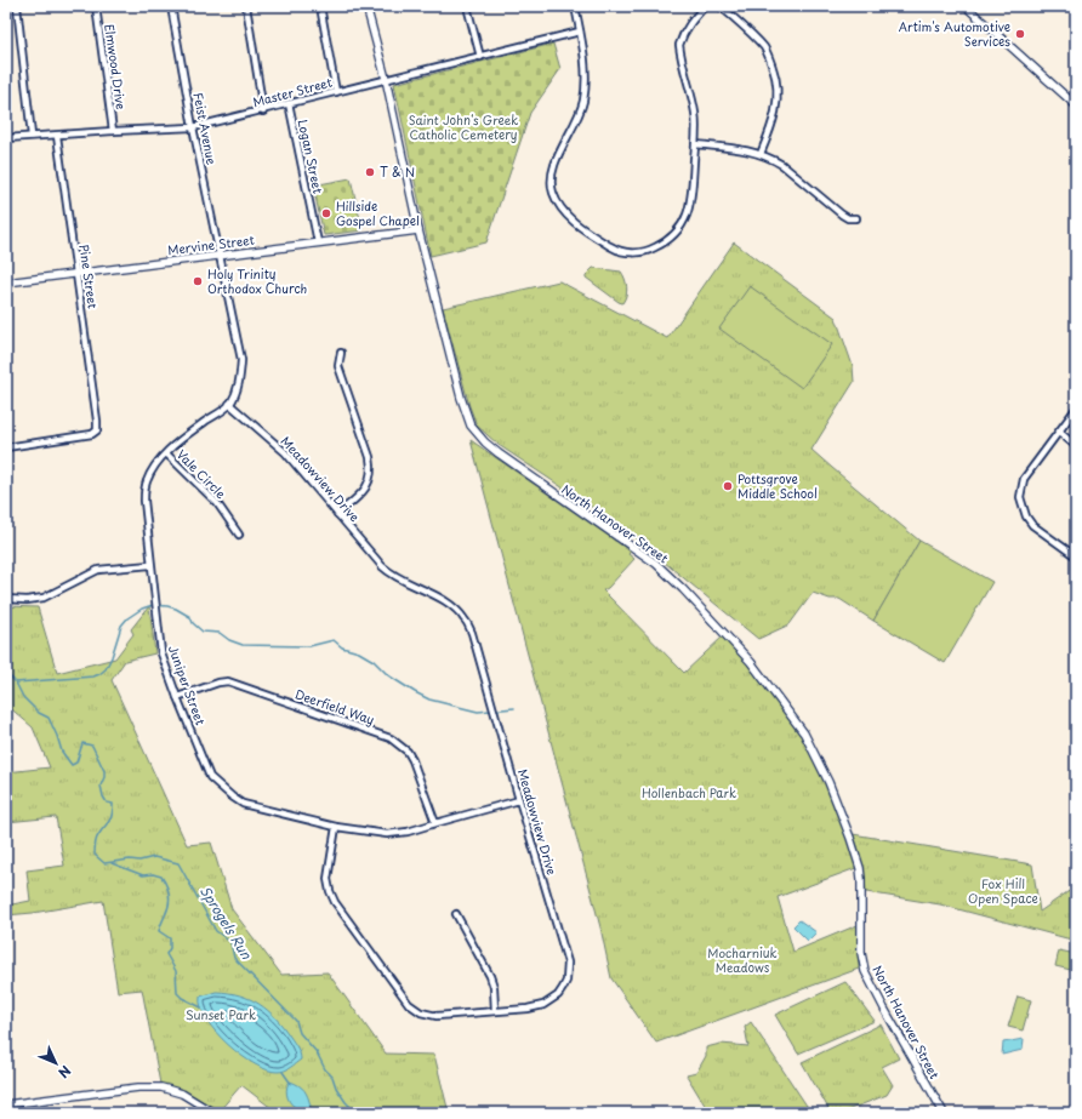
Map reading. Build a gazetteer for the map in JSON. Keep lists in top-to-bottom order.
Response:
{
  "streets": {
    "street": [
      "Elmwood Drive",
      "Master Street",
      "Feist Avenue",
      "Logan Street",
      "Mervine Street",
      "Pine Street",
      "Vale Circle",
      "Meadowview Drive",
      "North Hanover Street",
      "Juniper Street",
      "Deerfield Way"
    ]
  },
  "crossings": [
    ["Elmwood Drive", "Master Street"],
    ["Master Street", "Feist Avenue"],
    ["Master Street", "Logan Street"],
    ["Master Street", "Pine Street"],
    ["Master Street", "North Hanover Street"],
    ["Feist Avenue", "Mervine Street"],
    ["Logan Street", "Mervine Street"],
    ["Mervine Street", "Pine Street"],
    ["Mervine Street", "North Hanover Street"],
    ["Vale Circle", "Juniper Street"],
    ["Meadowview Drive", "Juniper Street"],
    ["Juniper Street", "Deerfield Way"]
  ],
  "water": ["Sprogels Run"],
  "parks": [
    "Saint John's Greek Catholic Cemetery",
    "Hollenbach Park",
    "Fox Hill Open Space",
    "Mocharniuk Meadows",
    "Sunset Park"
  ],
  "places": [
    "Artim's Automotive Services",
    "T & N",
    "Hillside Gospel Chapel",
    "Holy Trinity Orthodox Church",
    "Pottsgrove Middle School"
  ],
  "north": "bottom right"
}
